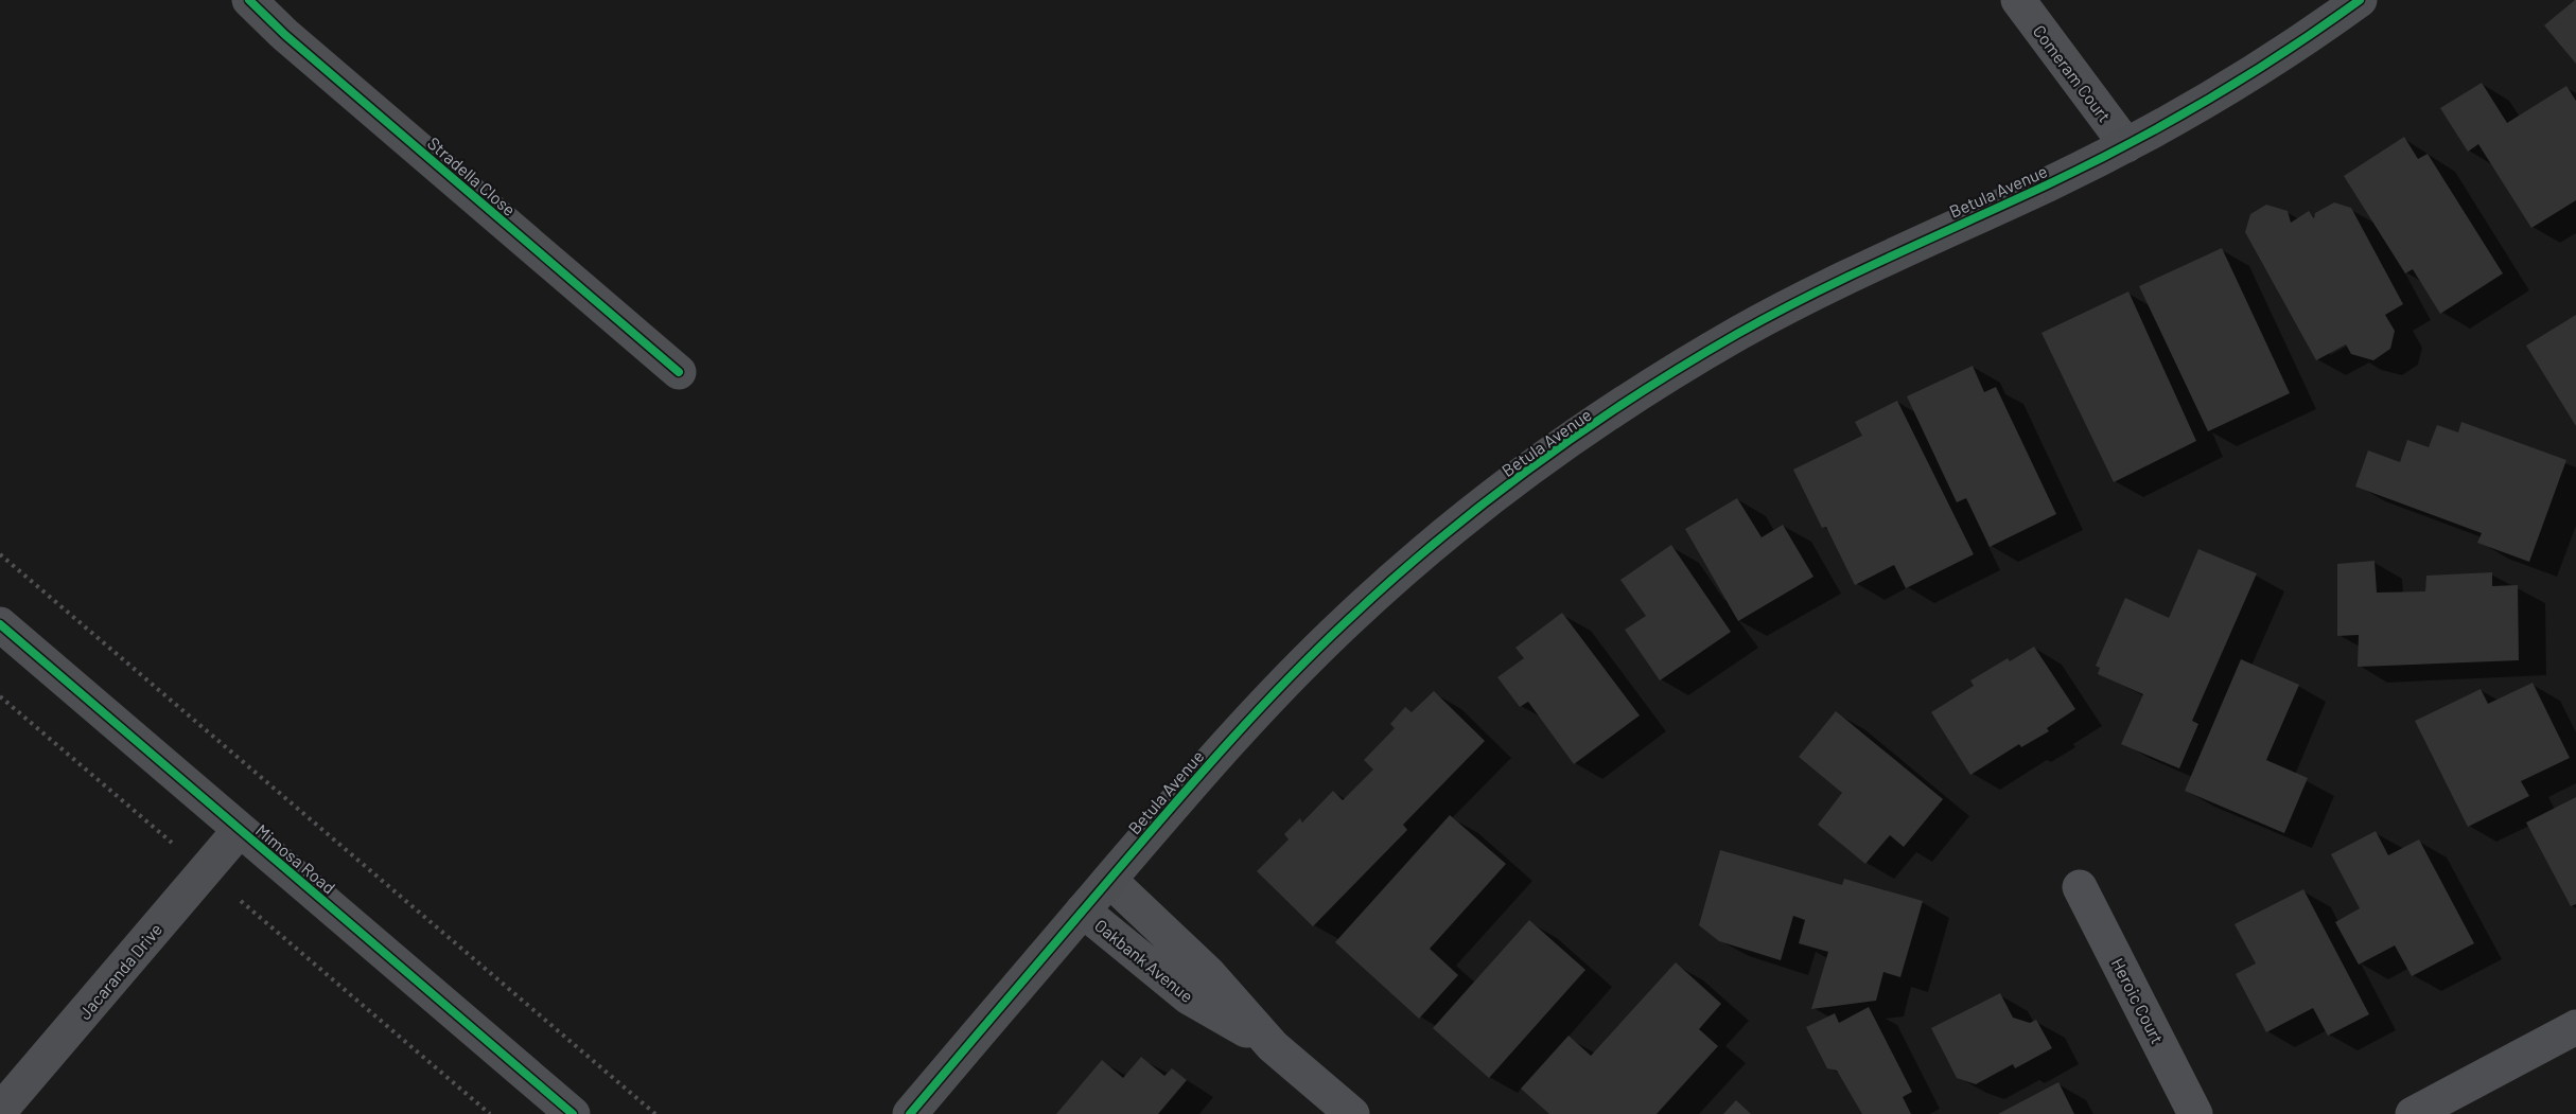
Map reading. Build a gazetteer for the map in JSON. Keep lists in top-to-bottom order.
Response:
{
  "streets": {
    "street": [
      "Comeram Court",
      "Stradella Close",
      "Betula Avenue",
      "Mimosa Road",
      "Oakbank Avenue",
      "Jacaranda Drive",
      "Heroic Court"
    ]
  },
  "crossings": [
    ["Comeram Court", "Betula Avenue"],
    ["Betula Avenue", "Oakbank Avenue"],
    ["Mimosa Road", "Jacaranda Drive"]
  ]
}
